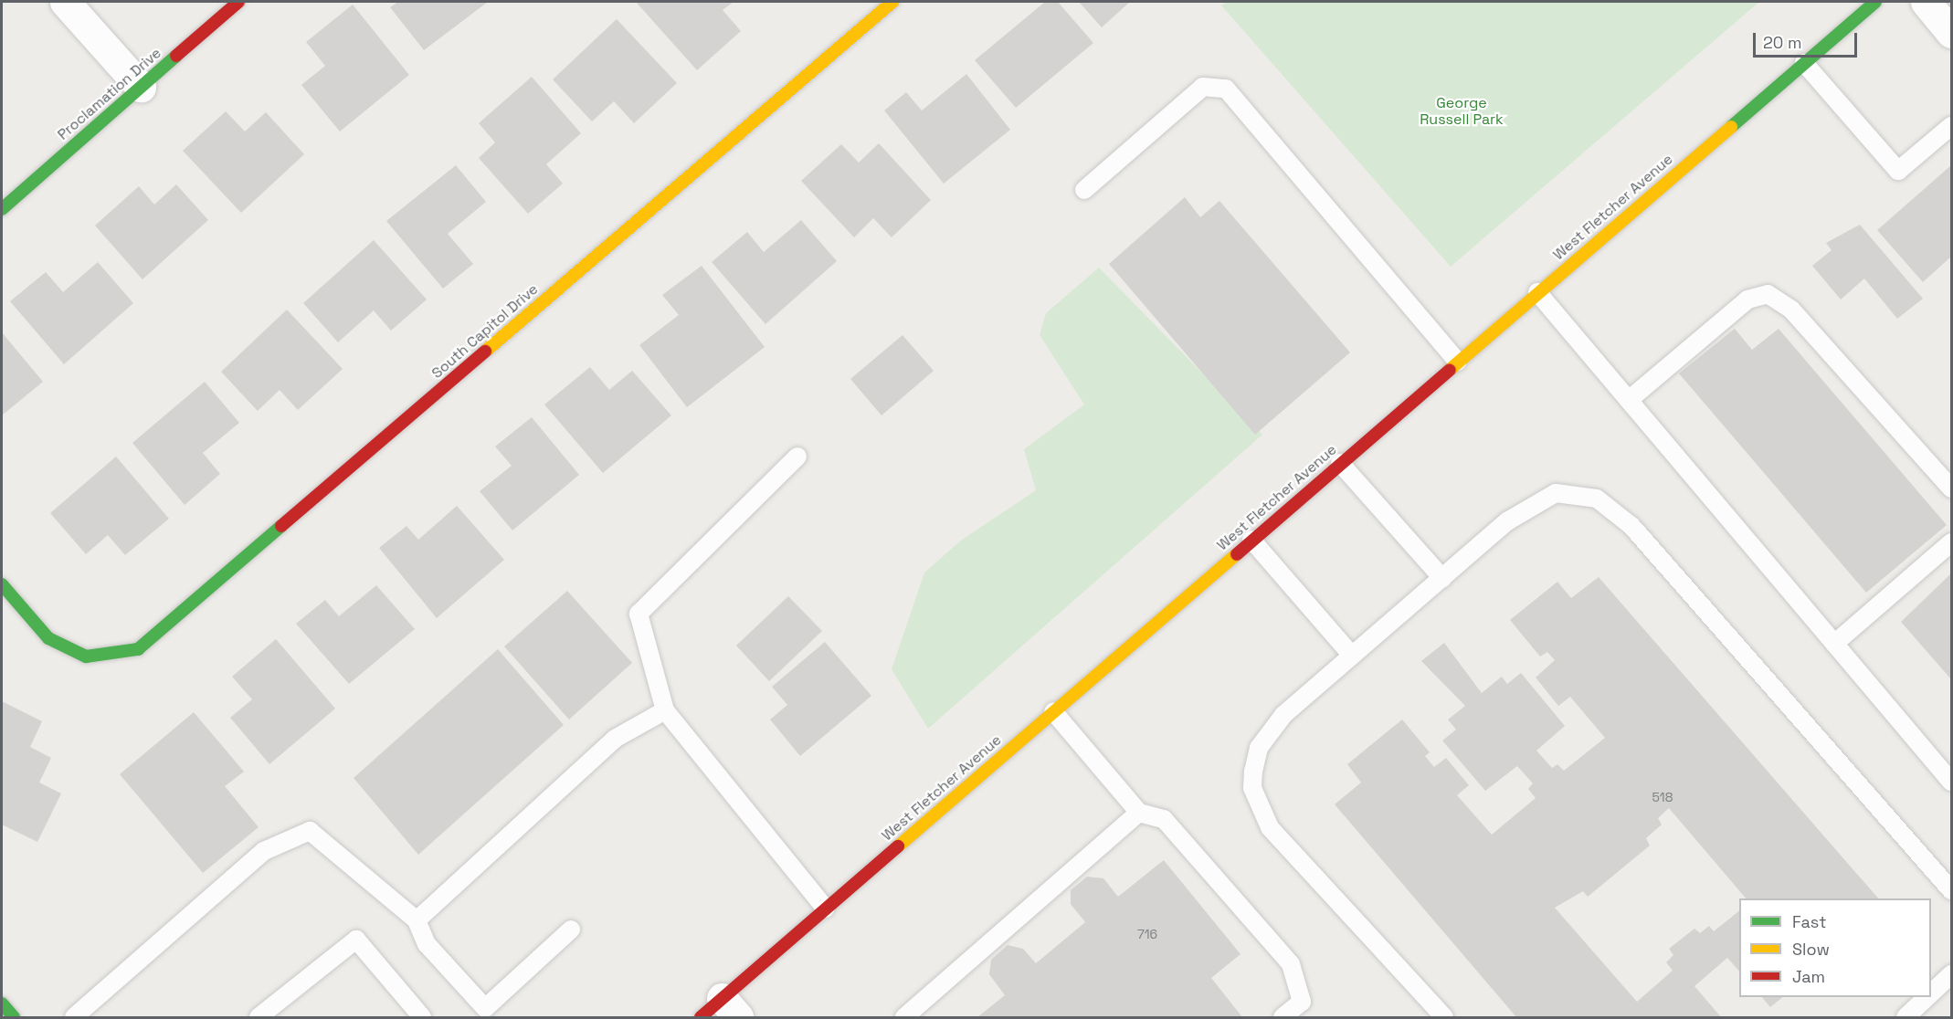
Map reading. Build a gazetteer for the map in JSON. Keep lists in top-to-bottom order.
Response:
{
  "streets": {
    "main road": ["Proclamation Drive", "West Fletcher Avenue", "South Capitol Drive"]
  },
  "parks": ["George Russell Park"],
  "house_numbers": ["518", "716"],
  "legend": ["Fast", "Slow", "Jam"],
  "scale_bar": "20 m"
}
